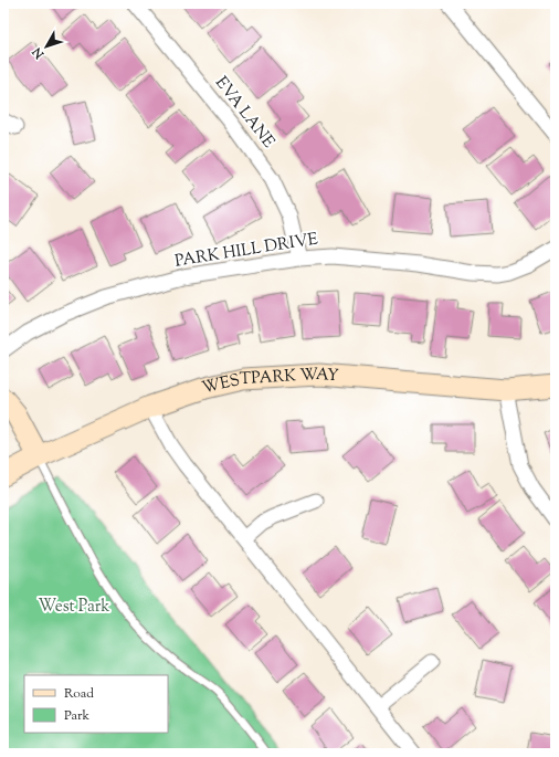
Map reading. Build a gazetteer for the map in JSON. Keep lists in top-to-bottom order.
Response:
{
  "streets": {
    "main road": ["WESTPARK WAY"],
    "street": ["EVA LANE", "PARK HILL DRIVE"]
  },
  "crossings": [
    ["EVA LANE", "PARK HILL DRIVE"]
  ],
  "parks": ["West Park"],
  "legend": ["Road", "Park"],
  "north": "bottom left"
}
